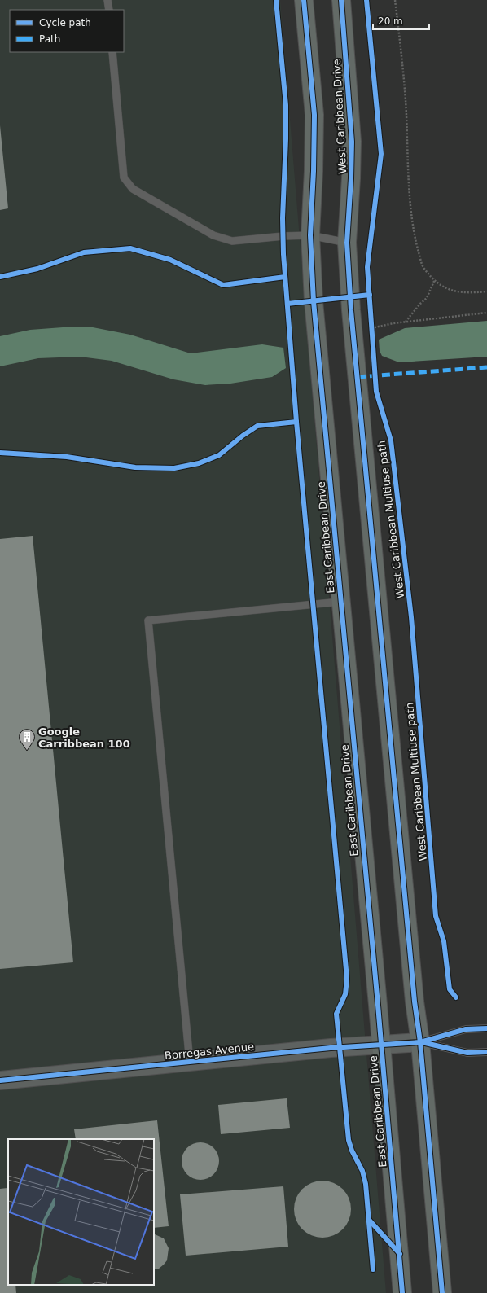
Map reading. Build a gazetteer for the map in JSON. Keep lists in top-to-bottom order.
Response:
{
  "streets": {
    "main road": ["West Caribbean Drive", "East Caribbean Drive"],
    "street": ["Borregas Avenue"],
    "cycle path": ["West Caribbean Multiuse path"]
  },
  "crossings": [
    ["West Caribbean Drive", "Borregas Avenue"],
    ["East Caribbean Drive", "Borregas Avenue"]
  ],
  "places": {
    "building": ["Google Carribbean 100"]
  },
  "legend": ["Cycle path", "Path"],
  "scale_bar": "20 m"
}
